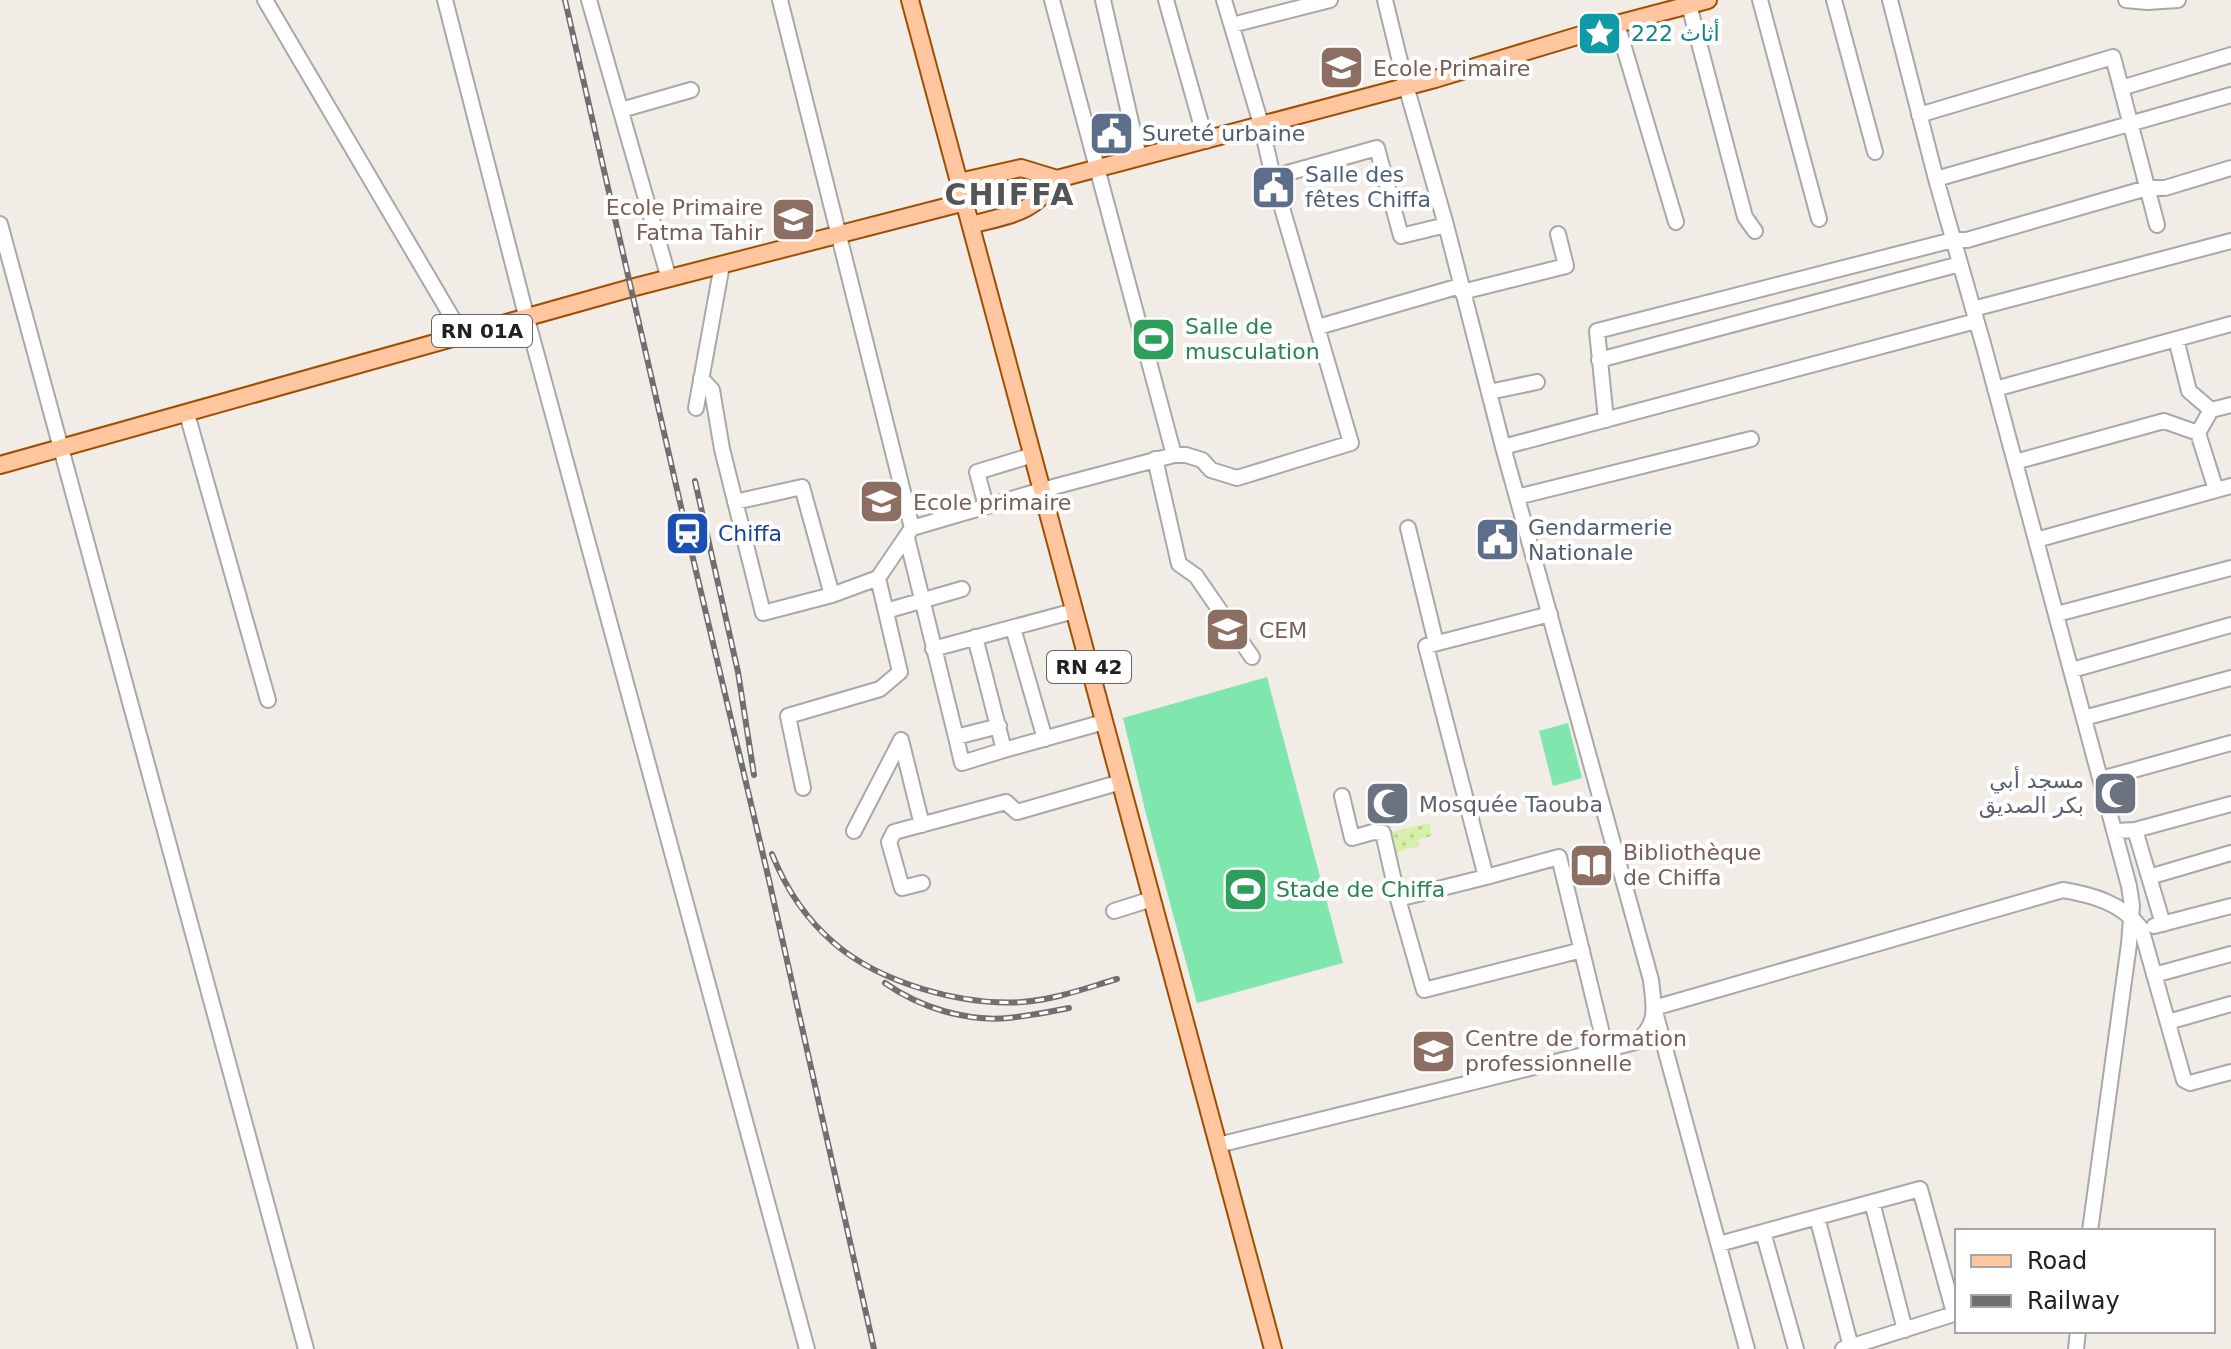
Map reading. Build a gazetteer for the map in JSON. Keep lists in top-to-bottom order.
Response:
{
  "streets": {
    "main road": ["RN 01A", "RN 42"]
  },
  "crossings": [
    ["RN 01A", "RN 42"]
  ],
  "districts": ["CHIFFA"],
  "places": {
    "place": ["أثاث 222"],
    "school or university": [
      "Ecole Primaire",
      "Ecole Primaire Fatma Tahir",
      "Ecole primaire",
      "CEM",
      "Centre de formation professionnelle"
    ],
    "public building": ["Sureté urbaine", "Salle des fêtes Chiffa", "Gendarmerie Nationale"],
    "sports": ["Salle de musculation", "Stade de Chiffa"],
    "station": ["Chiffa"],
    "mosque": ["مسجد أبي بكر الصديق", "Mosquée Taouba"],
    "library": ["Bibliothèque de Chiffa"]
  },
  "legend": ["Road", "Railway"]
}
